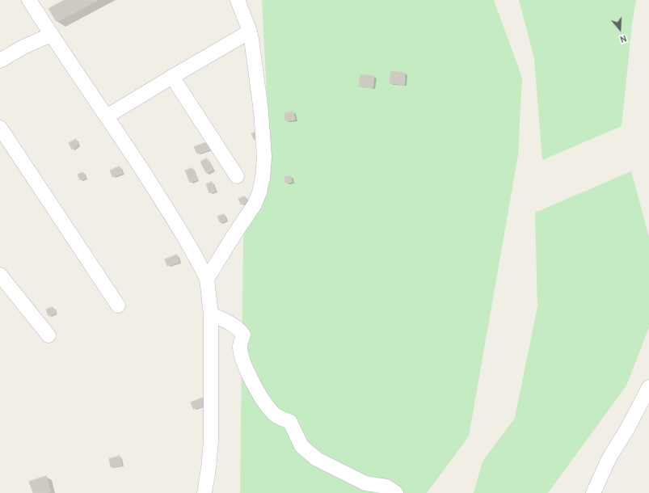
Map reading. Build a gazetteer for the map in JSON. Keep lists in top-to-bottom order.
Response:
{
  "north": "bottom"
}
